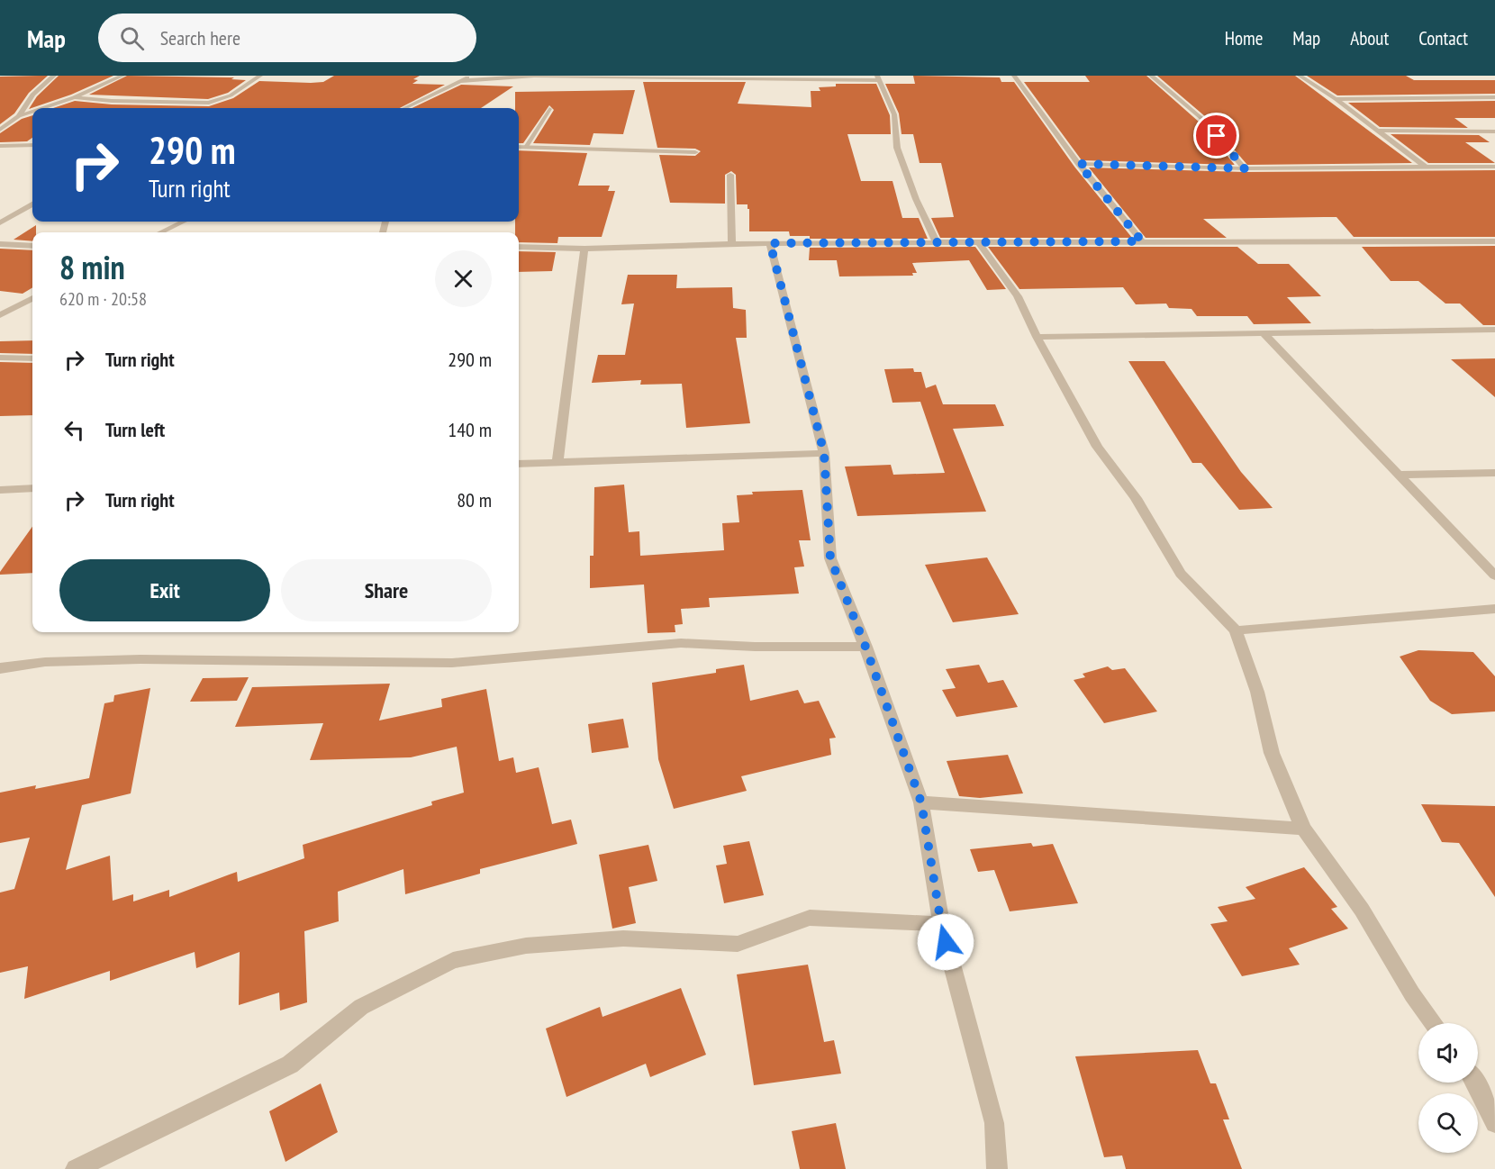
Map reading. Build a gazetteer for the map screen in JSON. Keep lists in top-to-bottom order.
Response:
{
  "page": {
    "header": "Map",
    "search": "Search here",
    "nav": [
      "Home",
      "Map",
      "About",
      "Contact"
    ],
    "turn": ["290 m", "Turn right"],
    "heading": ["8 min", "620 m · 20:58"],
    "list": [
      {
        "name": "Turn right",
        "value": "290 m"
      },
      {
        "name": "Turn left",
        "value": "140 m"
      },
      {
        "name": "Turn right",
        "value": "80 m"
      }
    ],
    "buttons": ["Exit", "Share"]
  }
}
